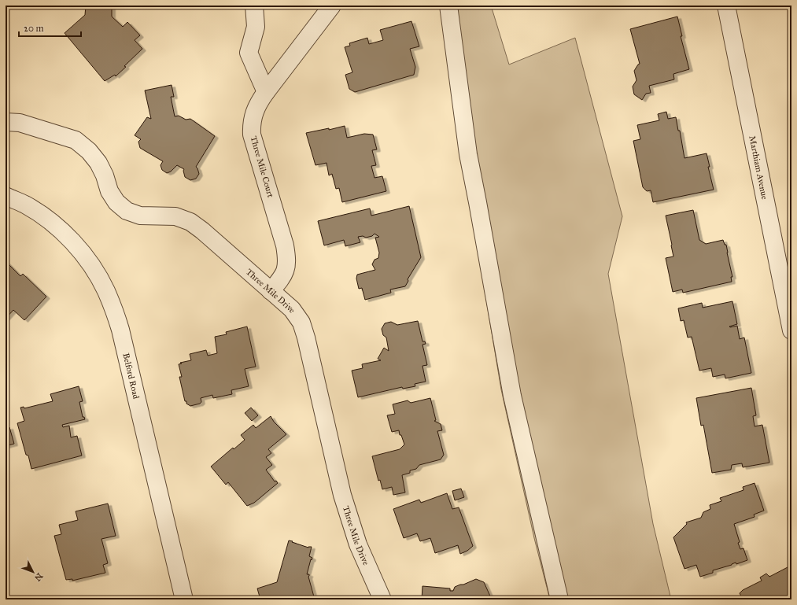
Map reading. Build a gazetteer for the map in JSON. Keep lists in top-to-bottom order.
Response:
{
  "streets": {
    "street": [
      "Three Mile Court",
      "Marthiam Avenue",
      "Three Mile Drive",
      "Belford Road"
    ]
  },
  "crossings": [
    ["Three Mile Court", "Three Mile Drive"]
  ],
  "scale_bar": "20 m",
  "north": "bottom right"
}
